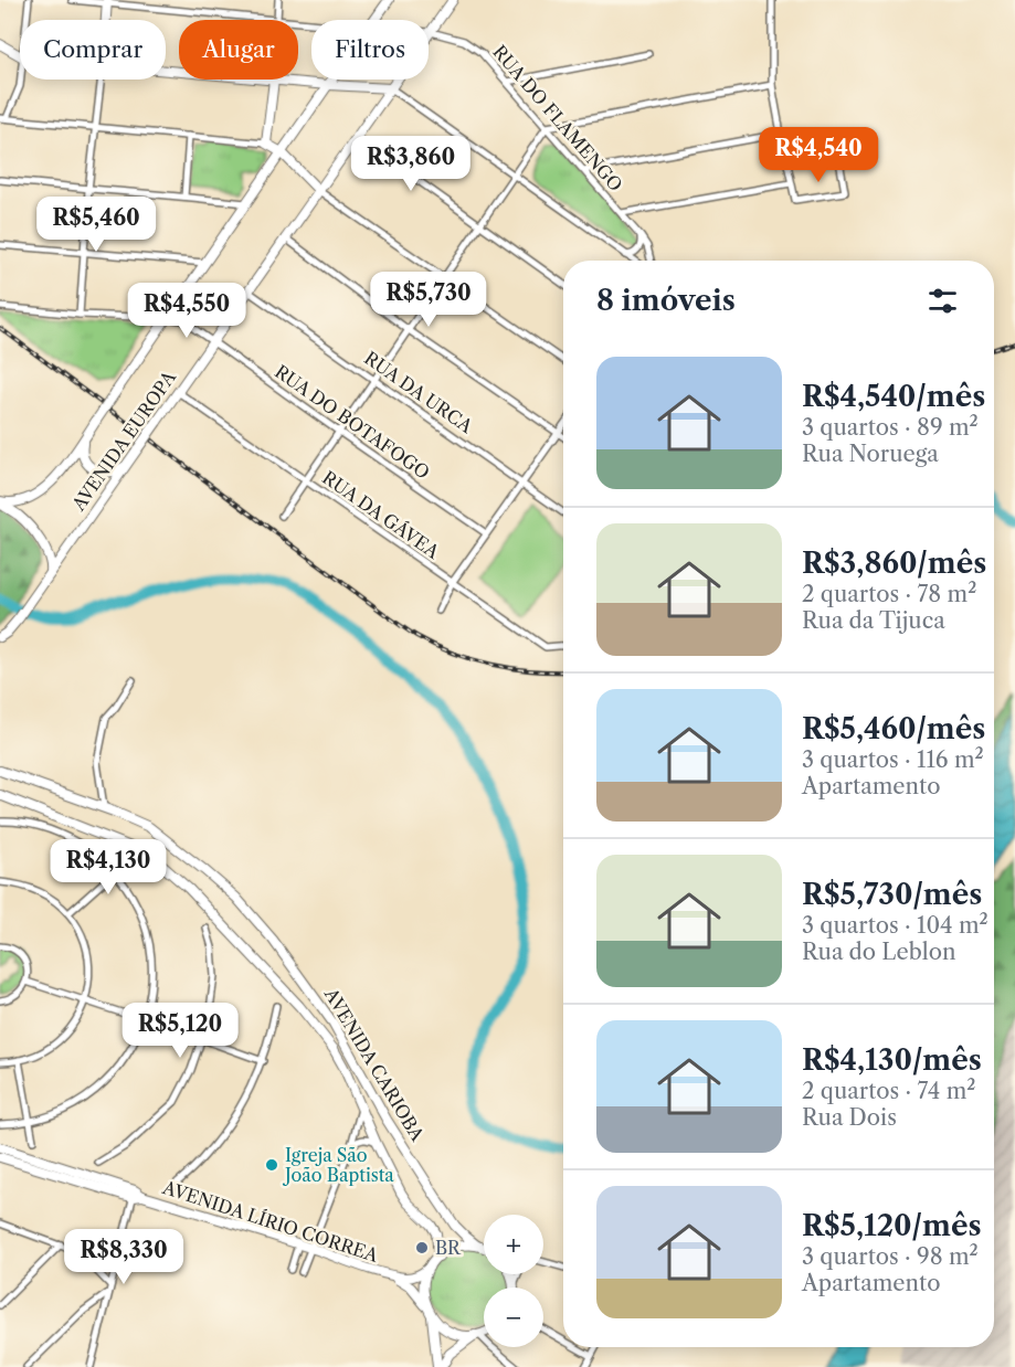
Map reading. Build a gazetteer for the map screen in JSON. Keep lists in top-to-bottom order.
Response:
{
  "streets": {
    "main road": ["AVENIDA EUROPA", "AVENIDA CARIOBA", "AVENIDA LÍRIO CORREA"],
    "street": [
      "RUA DO FLAMENGO",
      "RUA DA URCA",
      "RUA DO BOTAFOGO",
      "RUA DA GÁVEA"
    ]
  },
  "crossings": [
    ["RUA DO FLAMENGO", "AVENIDA EUROPA"],
    ["RUA DA URCA", "AVENIDA EUROPA"],
    ["RUA DO BOTAFOGO", "AVENIDA EUROPA"],
    ["AVENIDA EUROPA", "RUA DA GÁVEA"],
    ["AVENIDA CARIOBA", "AVENIDA LÍRIO CORREA"]
  ],
  "places": ["Igreja São João Baptista", "BR"],
  "page": {
    "chip": ["Comprar", "Alugar", "Filtros"],
    "price": [
      "R$4,540",
      "R$3,860",
      "R$5,460",
      "R$5,730",
      "R$4,550",
      "R$4,130",
      "R$5,120",
      "R$8,330"
    ],
    "heading": "8 imóveis",
    "list": [
      {
        "name": "R$4,540/mês",
        "note": "3 quartos · 89 m² · Rua Noruega"
      },
      {
        "name": "R$3,860/mês",
        "note": "2 quartos · 78 m² · Rua da Tijuca"
      },
      {
        "name": "R$5,460/mês",
        "note": "3 quartos · 116 m² · Apartamento"
      },
      {
        "name": "R$5,730/mês",
        "note": "3 quartos · 104 m² · Rua do Leblon"
      },
      {
        "name": "R$4,130/mês",
        "note": "2 quartos · 74 m² · Rua Dois"
      },
      {
        "name": "R$5,120/mês",
        "note": "3 quartos · 98 m² · Apartamento"
      }
    ],
    "map_buttons": ["+", "−"]
  }
}
